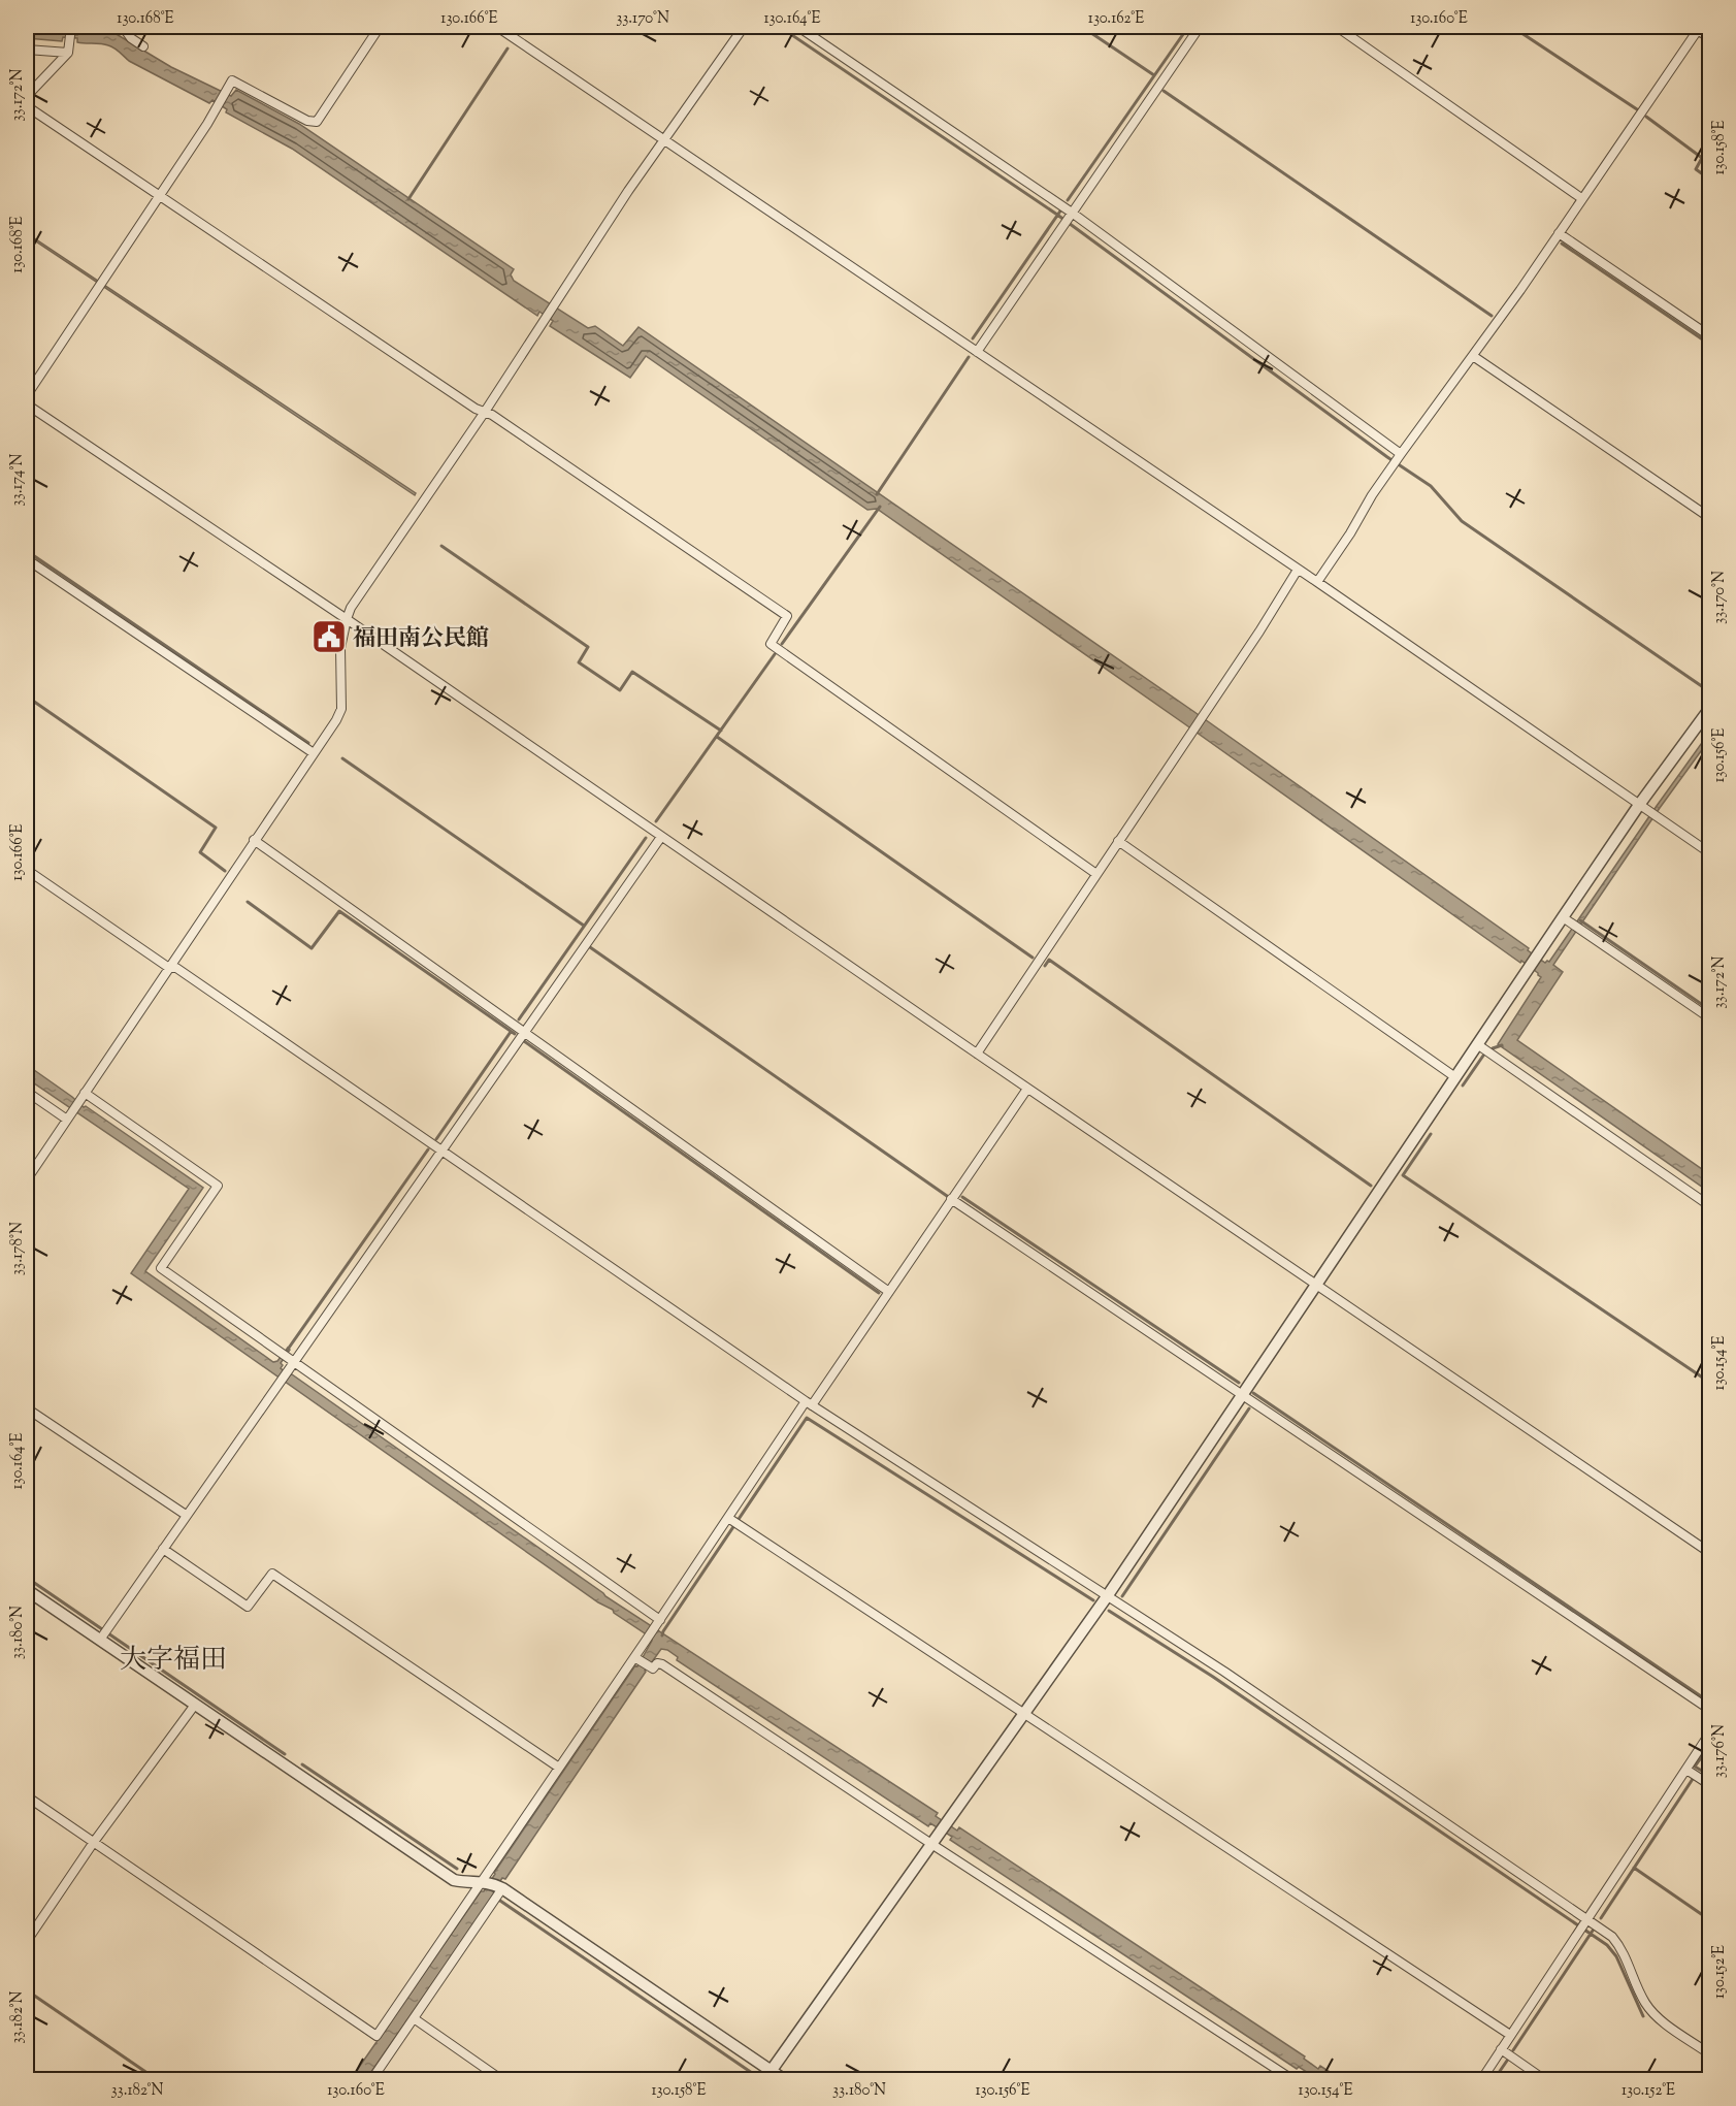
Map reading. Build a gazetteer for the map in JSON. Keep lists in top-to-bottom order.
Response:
{
  "districts": ["大字福田"],
  "places": {
    "public building": ["福田南公民館"]
  },
  "coordinates": [
    "130.168°E",
    "130.166°E",
    "33.170°N",
    "130.164°E",
    "130.162°E",
    "130.160°E",
    "33.172°N",
    "130.158°E",
    "33.174°N",
    "130.156°E",
    "33.178°N",
    "130.154°E",
    "33.180°N",
    "33.176°N",
    "130.152°E",
    "33.182°N"
  ]
}
